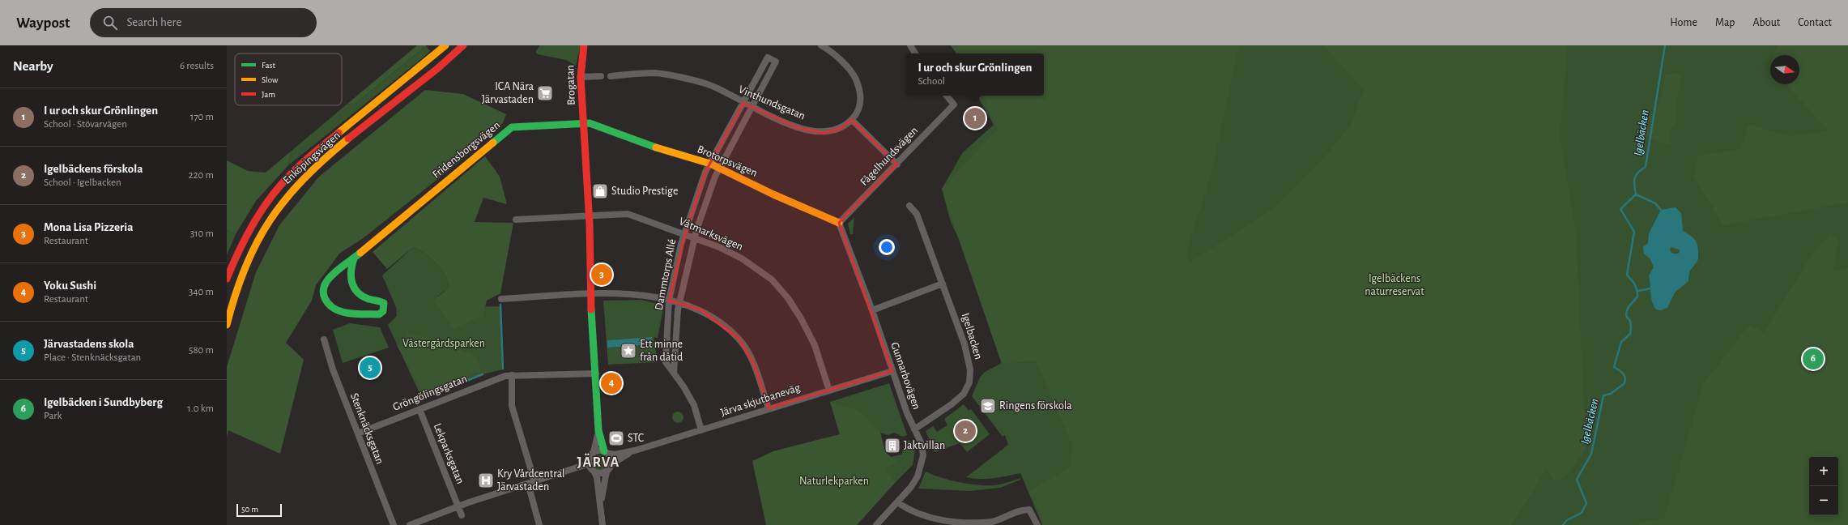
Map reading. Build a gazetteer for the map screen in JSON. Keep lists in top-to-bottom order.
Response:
{
  "streets": {
    "street": [
      "Brogatan",
      "Vinthundsgatan",
      "Fridensborgsvägen",
      "Fågelhundsvägen",
      "Enköpingsvägen",
      "Brotorpsvägen",
      "Våtmarksvägen",
      "Dammtorps Allé",
      "Igelbacken",
      "Gunnarbovägen",
      "Gröngölingsgatan",
      "Järva skjutbaneväg",
      "Stenknäcksgatan",
      "Lekparksgatan"
    ]
  },
  "crossings": [
    ["Brogatan", "Fridensborgsvägen"],
    ["Brogatan", "Brotorpsvägen"],
    ["Vinthundsgatan", "Dammtorps Allé"],
    ["Fridensborgsvägen", "Brotorpsvägen"],
    ["Fågelhundsvägen", "Brotorpsvägen"],
    ["Fågelhundsvägen", "Gunnarbovägen"],
    ["Brotorpsvägen", "Dammtorps Allé"],
    ["Brotorpsvägen", "Gunnarbovägen"],
    ["Våtmarksvägen", "Dammtorps Allé"],
    ["Våtmarksvägen", "Järva skjutbaneväg"],
    ["Dammtorps Allé", "Järva skjutbaneväg"],
    ["Igelbacken", "Gunnarbovägen"],
    ["Gunnarbovägen", "Järva skjutbaneväg"],
    ["Gröngölingsgatan", "Stenknäcksgatan"],
    ["Gröngölingsgatan", "Lekparksgatan"]
  ],
  "districts": ["JÄRVA"],
  "water": ["Igelbäcken"],
  "parks": ["Igelbäckens naturreservat", "Västergårdsparken", "Naturlekparken"],
  "places": {
    "supermarket": ["ICA Nära Järvastaden"],
    "shop": ["Studio Prestige"],
    "place": ["Ett minne från dåtid"],
    "school or university": ["Ringens förskola"],
    "sports": ["STC"],
    "building": ["Jaktvillan"],
    "hospital": ["Kry Vårdcentral Järvastaden"]
  },
  "legend": ["Fast", "Slow", "Jam"],
  "scale_bar": "50 m",
  "north": "right",
  "page": {
    "header": "Waypost",
    "search": "Search here",
    "nav": [
      "Home",
      "Map",
      "About",
      "Contact"
    ],
    "heading": ["Nearby", "6 results"],
    "popup": ["I ur och skur Grönlingen", "School"],
    "list": [
      {
        "mark": "1",
        "name": "I ur och skur Grönlingen",
        "note": "School · Stövarvägen",
        "value": "170 m"
      },
      {
        "mark": "2",
        "name": "Igelbäckens förskola",
        "note": "School · Igelbacken",
        "value": "220 m"
      },
      {
        "mark": "3",
        "name": "Mona Lisa Pizzeria",
        "note": "Restaurant",
        "value": "310 m"
      },
      {
        "mark": "4",
        "name": "Yoku Sushi",
        "note": "Restaurant",
        "value": "340 m"
      },
      {
        "mark": "5",
        "name": "Järvastadens skola",
        "note": "Place · Stenknäcksgatan",
        "value": "580 m"
      },
      {
        "mark": "6",
        "name": "Igelbäcken i Sundbyberg",
        "note": "Park",
        "value": "1.0 km"
      }
    ],
    "pins": [
      "1",
      "3",
      "6",
      "5",
      "4",
      "2"
    ],
    "map_buttons": ["+", "−"],
    "scale": "50 m"
  }
}
